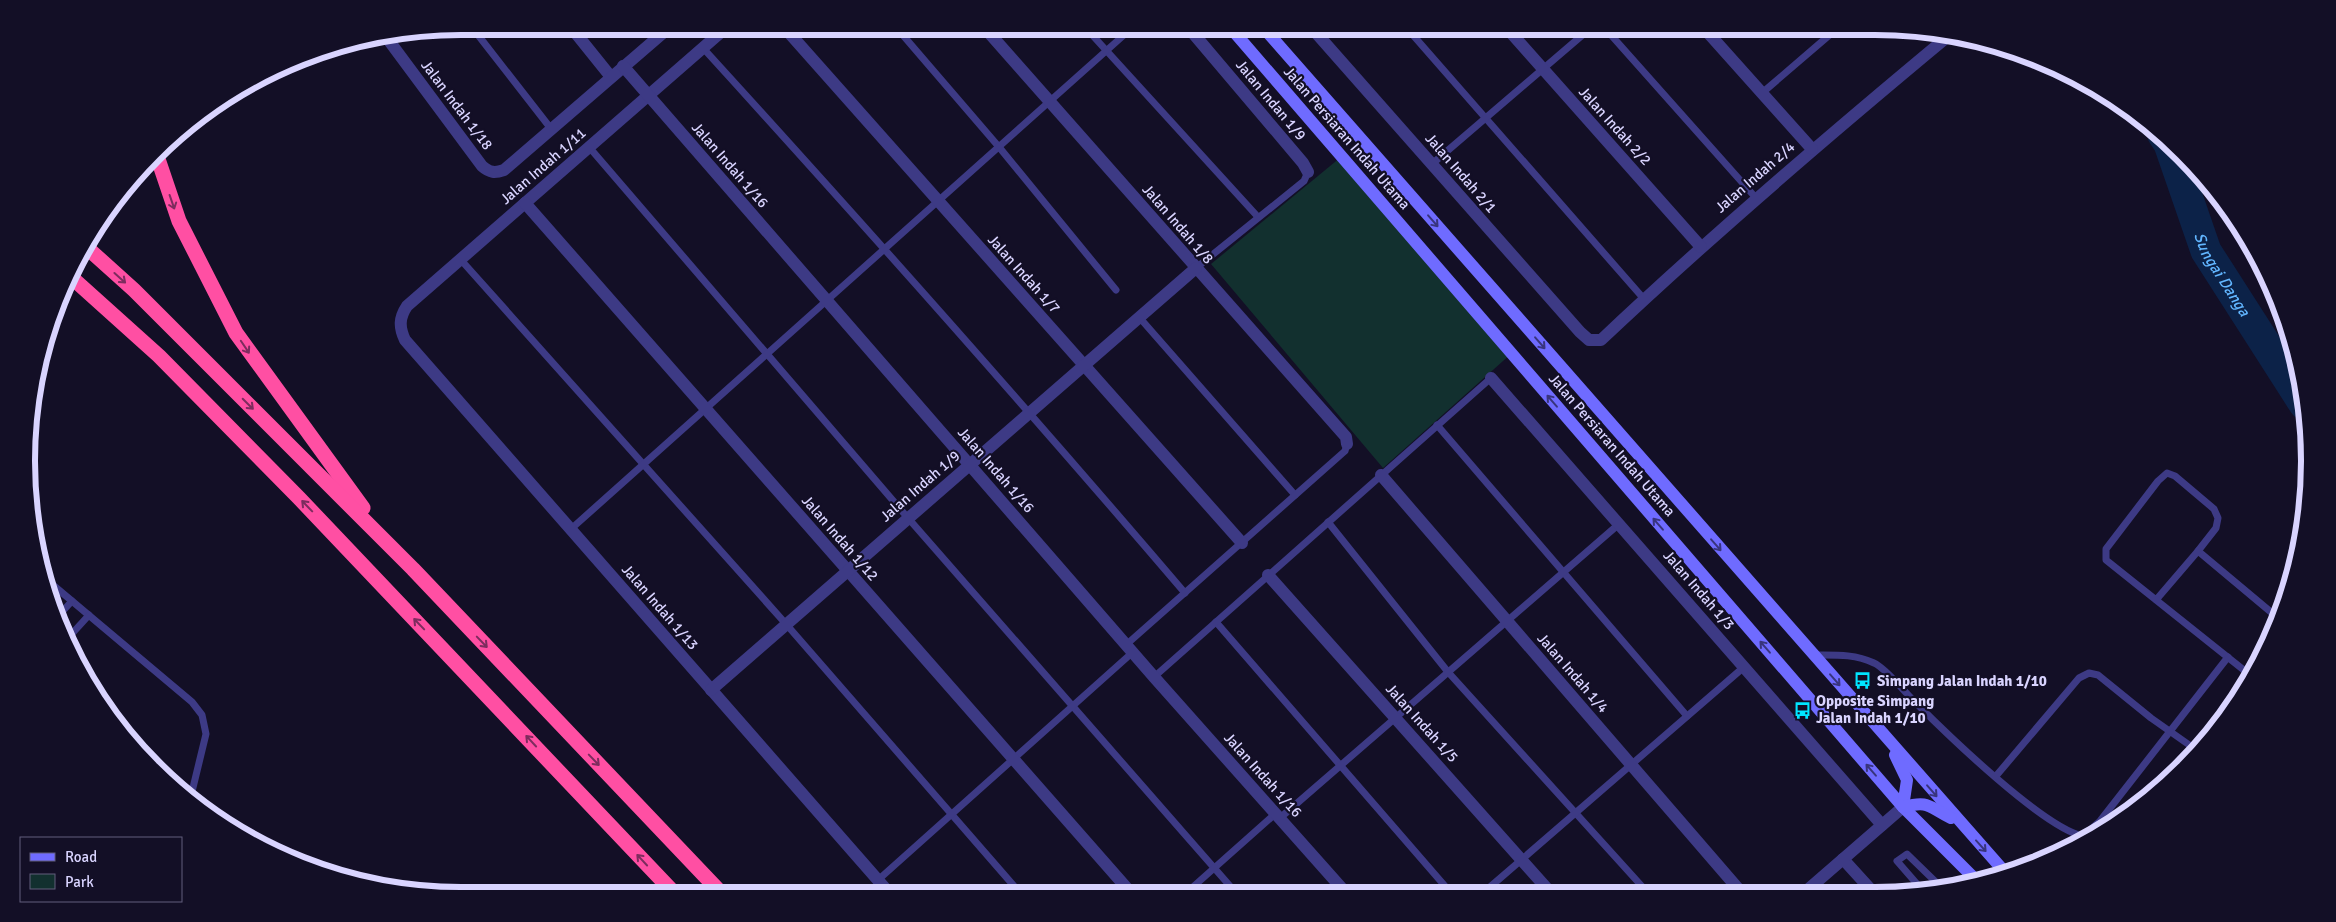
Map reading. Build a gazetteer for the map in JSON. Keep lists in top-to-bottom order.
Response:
{
  "streets": {
    "main road": ["Jalan Persiaran Indah Utama"],
    "street": [
      "Jalan Indan 1/9",
      "Jalan Indah 1/18",
      "Jalan Indah 2/2",
      "Jalan Indah 1/16",
      "Jalan Indah 1/11",
      "Jalan Indah 2/1",
      "Jalan Indah 2/4",
      "Jalan Indah 1/8",
      "Jalan Indah 1/7",
      "Jalan Indah 1/9",
      "Jalan Indah 1/12",
      "Jalan Indah 1/3",
      "Jalan Indah 1/13",
      "Jalan Indah 1/4",
      "Jalan Indah 1/5"
    ]
  },
  "crossings": [
    ["Jalan Indah 1/18", "Jalan Indah 1/11"],
    ["Jalan Indah 2/2", "Jalan Indah 2/4"],
    ["Jalan Indah 1/16", "Jalan Indah 1/11"],
    ["Jalan Indah 1/16", "Jalan Indah 1/9"],
    ["Jalan Indah 1/11", "Jalan Indah 1/12"],
    ["Jalan Indah 1/11", "Jalan Indah 1/13"],
    ["Jalan Indah 2/1", "Jalan Indah 2/4"],
    ["Jalan Indah 1/8", "Jalan Indah 1/9"],
    ["Jalan Indah 1/7", "Jalan Indah 1/9"],
    ["Jalan Indah 1/9", "Jalan Indah 1/12"],
    ["Jalan Indah 1/9", "Jalan Indah 1/13"]
  ],
  "water": ["Sungai Danga"],
  "places": {
    "bus stop": ["Simpang Jalan Indah 1/10", "Opposite Simpang Jalan Indah 1/10"]
  },
  "legend": ["Road", "Park"]
}
